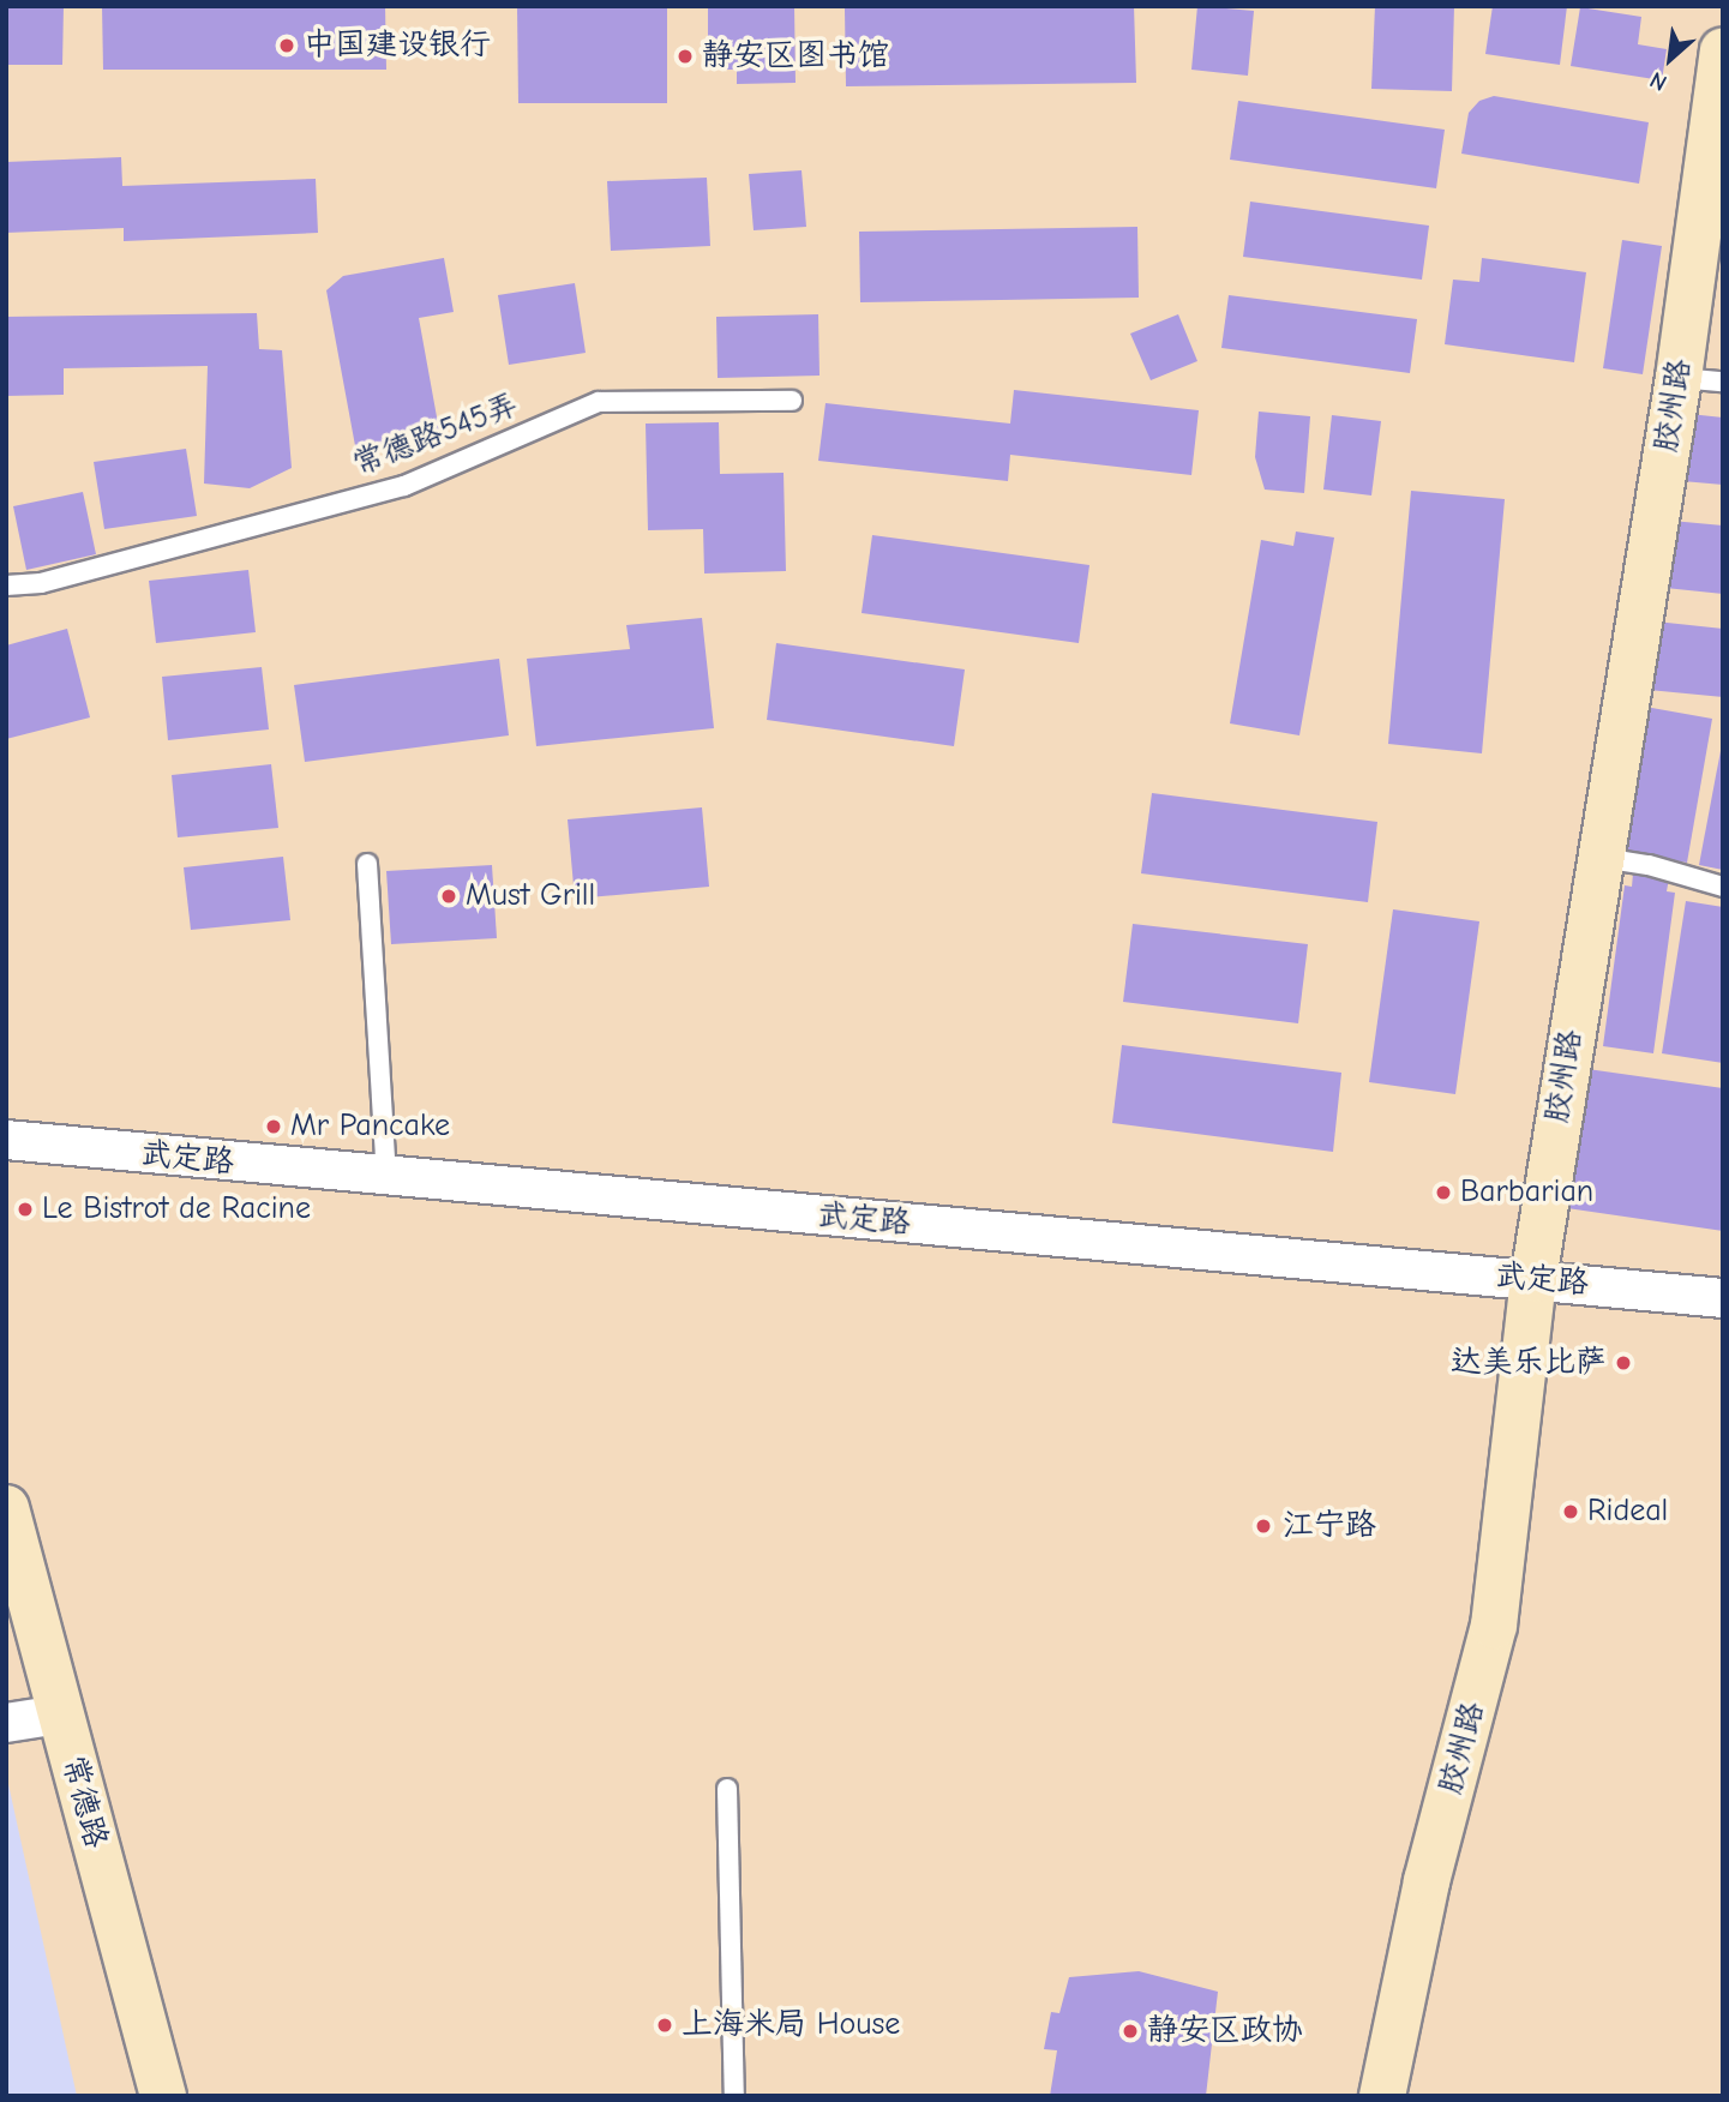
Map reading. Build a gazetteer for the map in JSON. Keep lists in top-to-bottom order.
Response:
{
  "streets": {
    "street": ["胶州路", "武定路", "常德路"],
    "lane": ["常德路545弄"]
  },
  "crossings": [
    ["胶州路", "武定路"]
  ],
  "places": [
    "中国建设银行",
    "静安区图书馆",
    "Must Grill",
    "Mr Pancake",
    "Barbarian",
    "Le Bistrot de Racine",
    "达美乐比萨",
    "Rideal",
    "江宁路",
    "上海米局 House",
    "静安区政协"
  ],
  "north": "bottom left"
}
